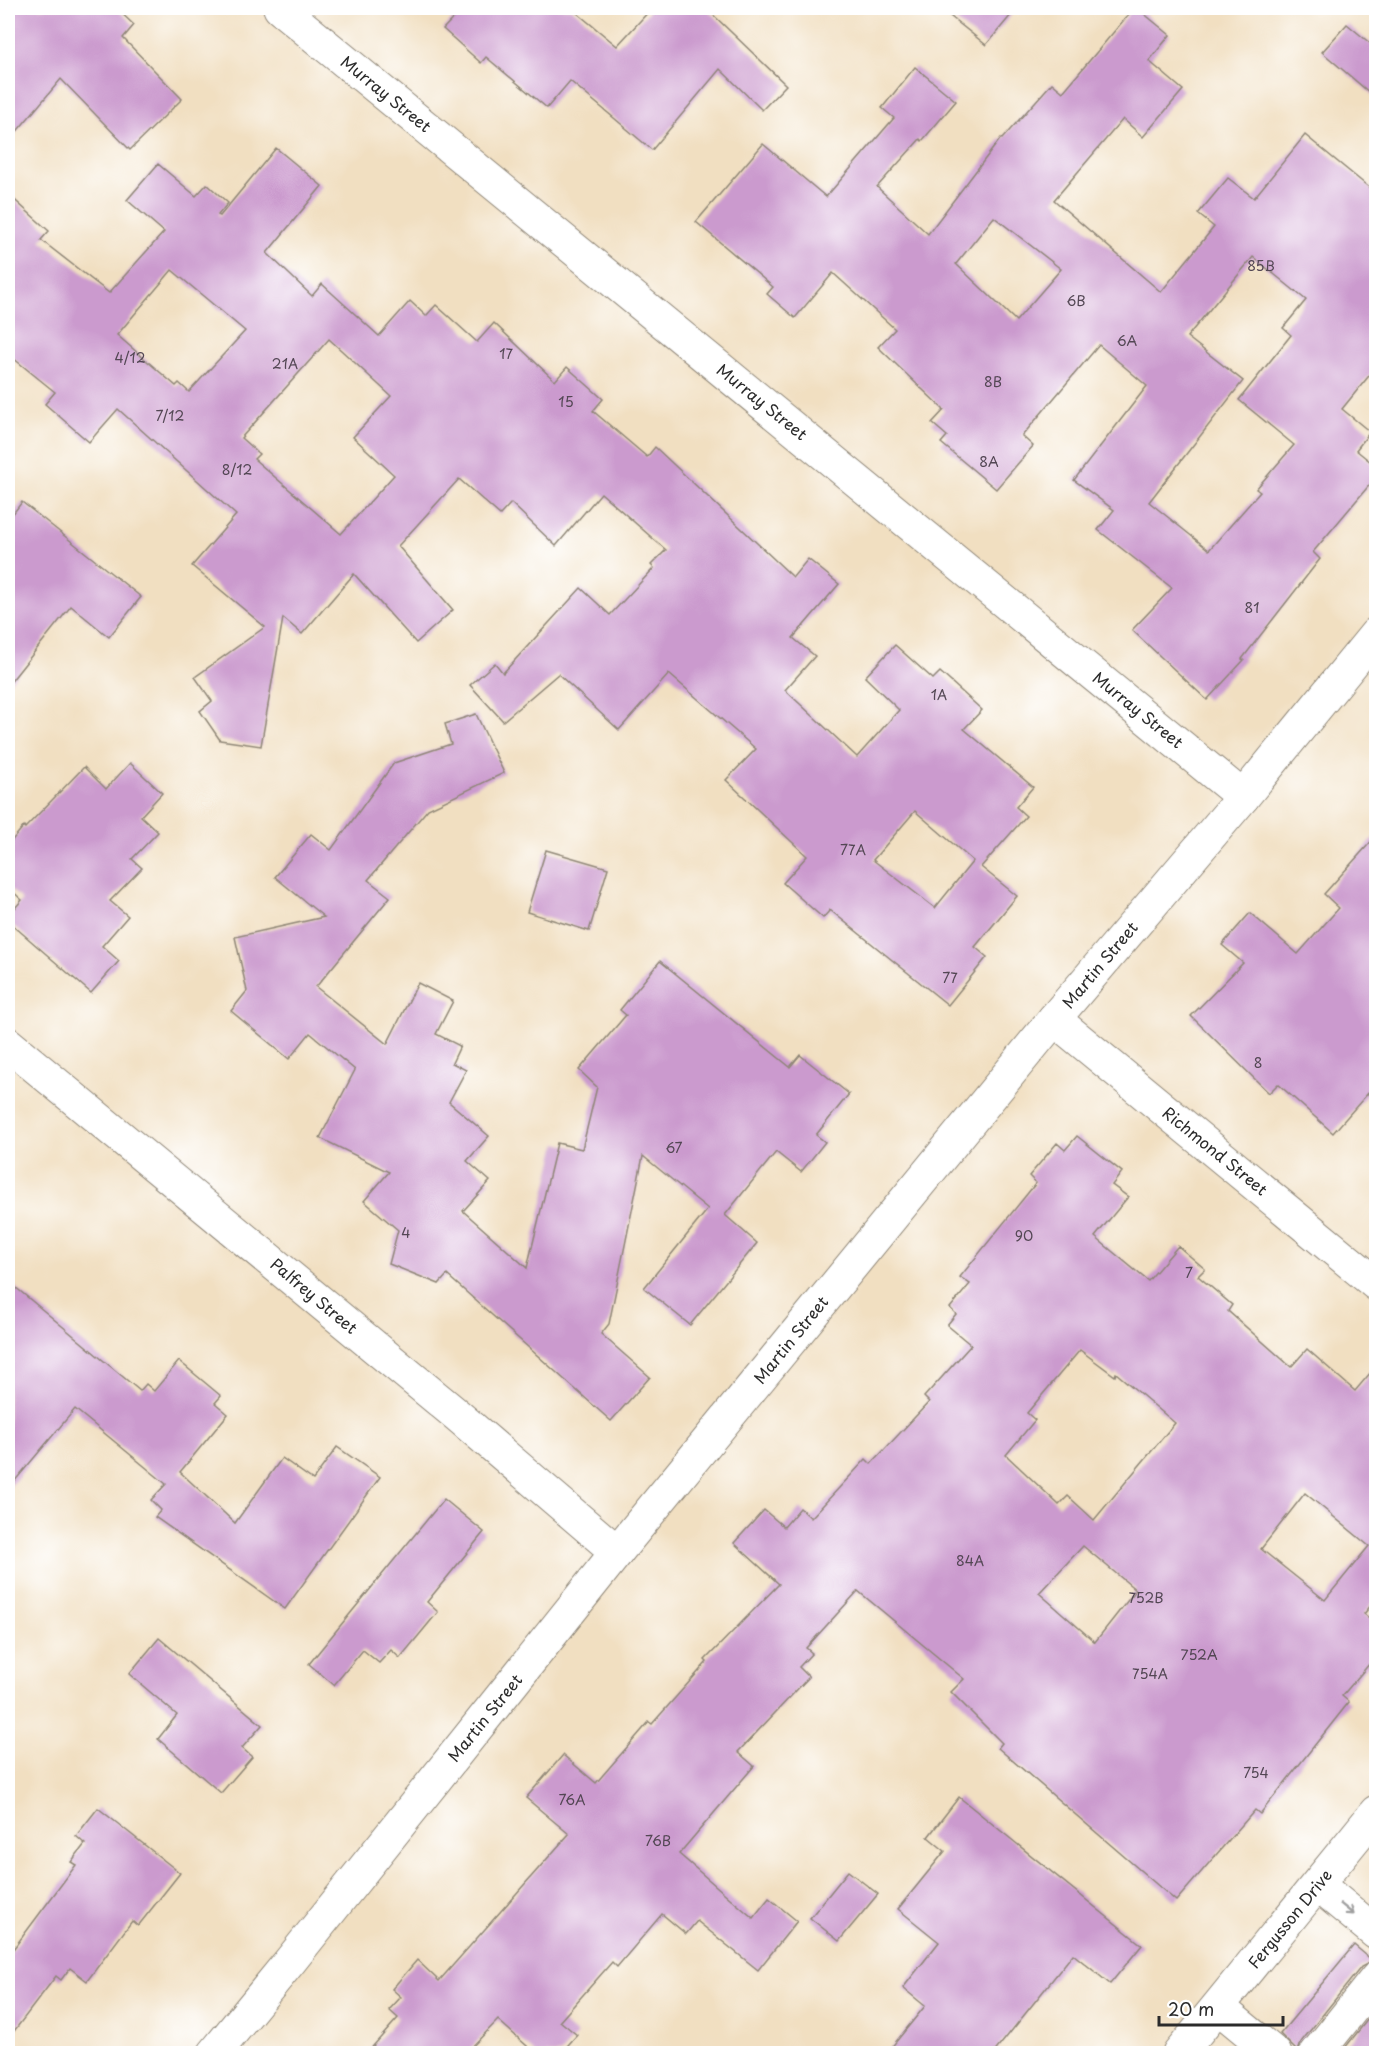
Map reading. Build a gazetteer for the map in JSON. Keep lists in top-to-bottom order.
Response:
{
  "streets": {
    "street": [
      "Murray Street",
      "Martin Street",
      "Richmond Street",
      "Palfrey Street",
      "Fergusson Drive"
    ]
  },
  "crossings": [
    ["Murray Street", "Martin Street"],
    ["Martin Street", "Richmond Street"],
    ["Martin Street", "Palfrey Street"]
  ],
  "house_numbers": [
    "85B",
    "6B",
    "6A",
    "17",
    "4/12",
    "21A",
    "8B",
    "15",
    "7/12",
    "8A",
    "8/12",
    "81",
    "1A",
    "77A",
    "77",
    "8",
    "67",
    "4",
    "90",
    "7",
    "84A",
    "752B",
    "752A",
    "754A",
    "754",
    "76A",
    "76B"
  ],
  "scale_bar": "20 m"
}
